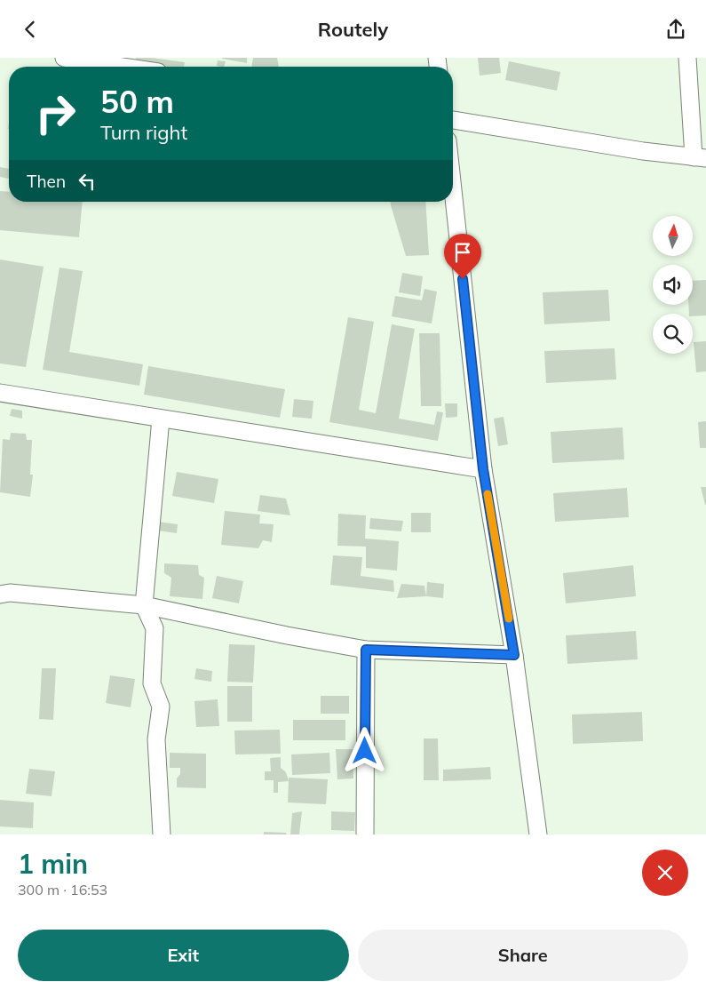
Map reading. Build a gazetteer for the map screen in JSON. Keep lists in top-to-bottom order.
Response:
{
  "north": "top",
  "page": {
    "header": "Routely",
    "turn": ["50 m", "Turn right"],
    "then": "Then",
    "heading": ["1 min", "300 m · 16:53"],
    "buttons": ["Exit", "Share"]
  }
}
